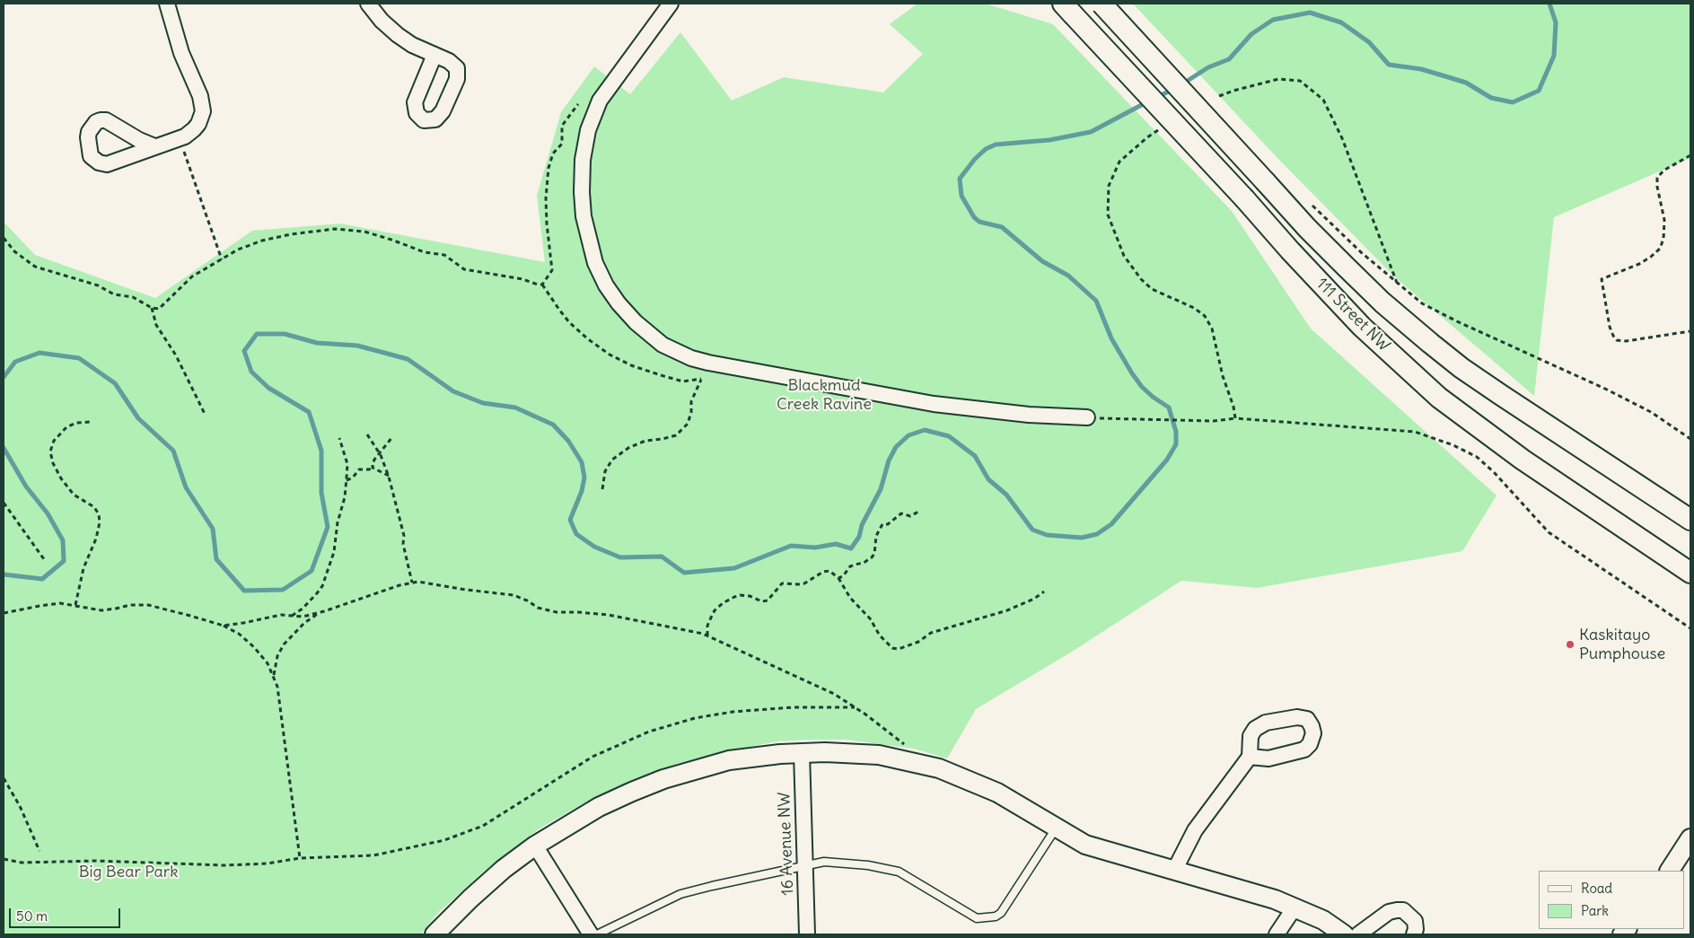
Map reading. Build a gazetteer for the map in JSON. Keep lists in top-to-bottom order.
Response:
{
  "streets": {
    "main road": ["111 Street NW"],
    "street": ["16 Avenue NW"]
  },
  "parks": ["Blackmud Creek Ravine", "Big Bear Park"],
  "places": ["Kaskitayo Pumphouse"],
  "legend": ["Road", "Park"],
  "scale_bar": "50 m"
}
